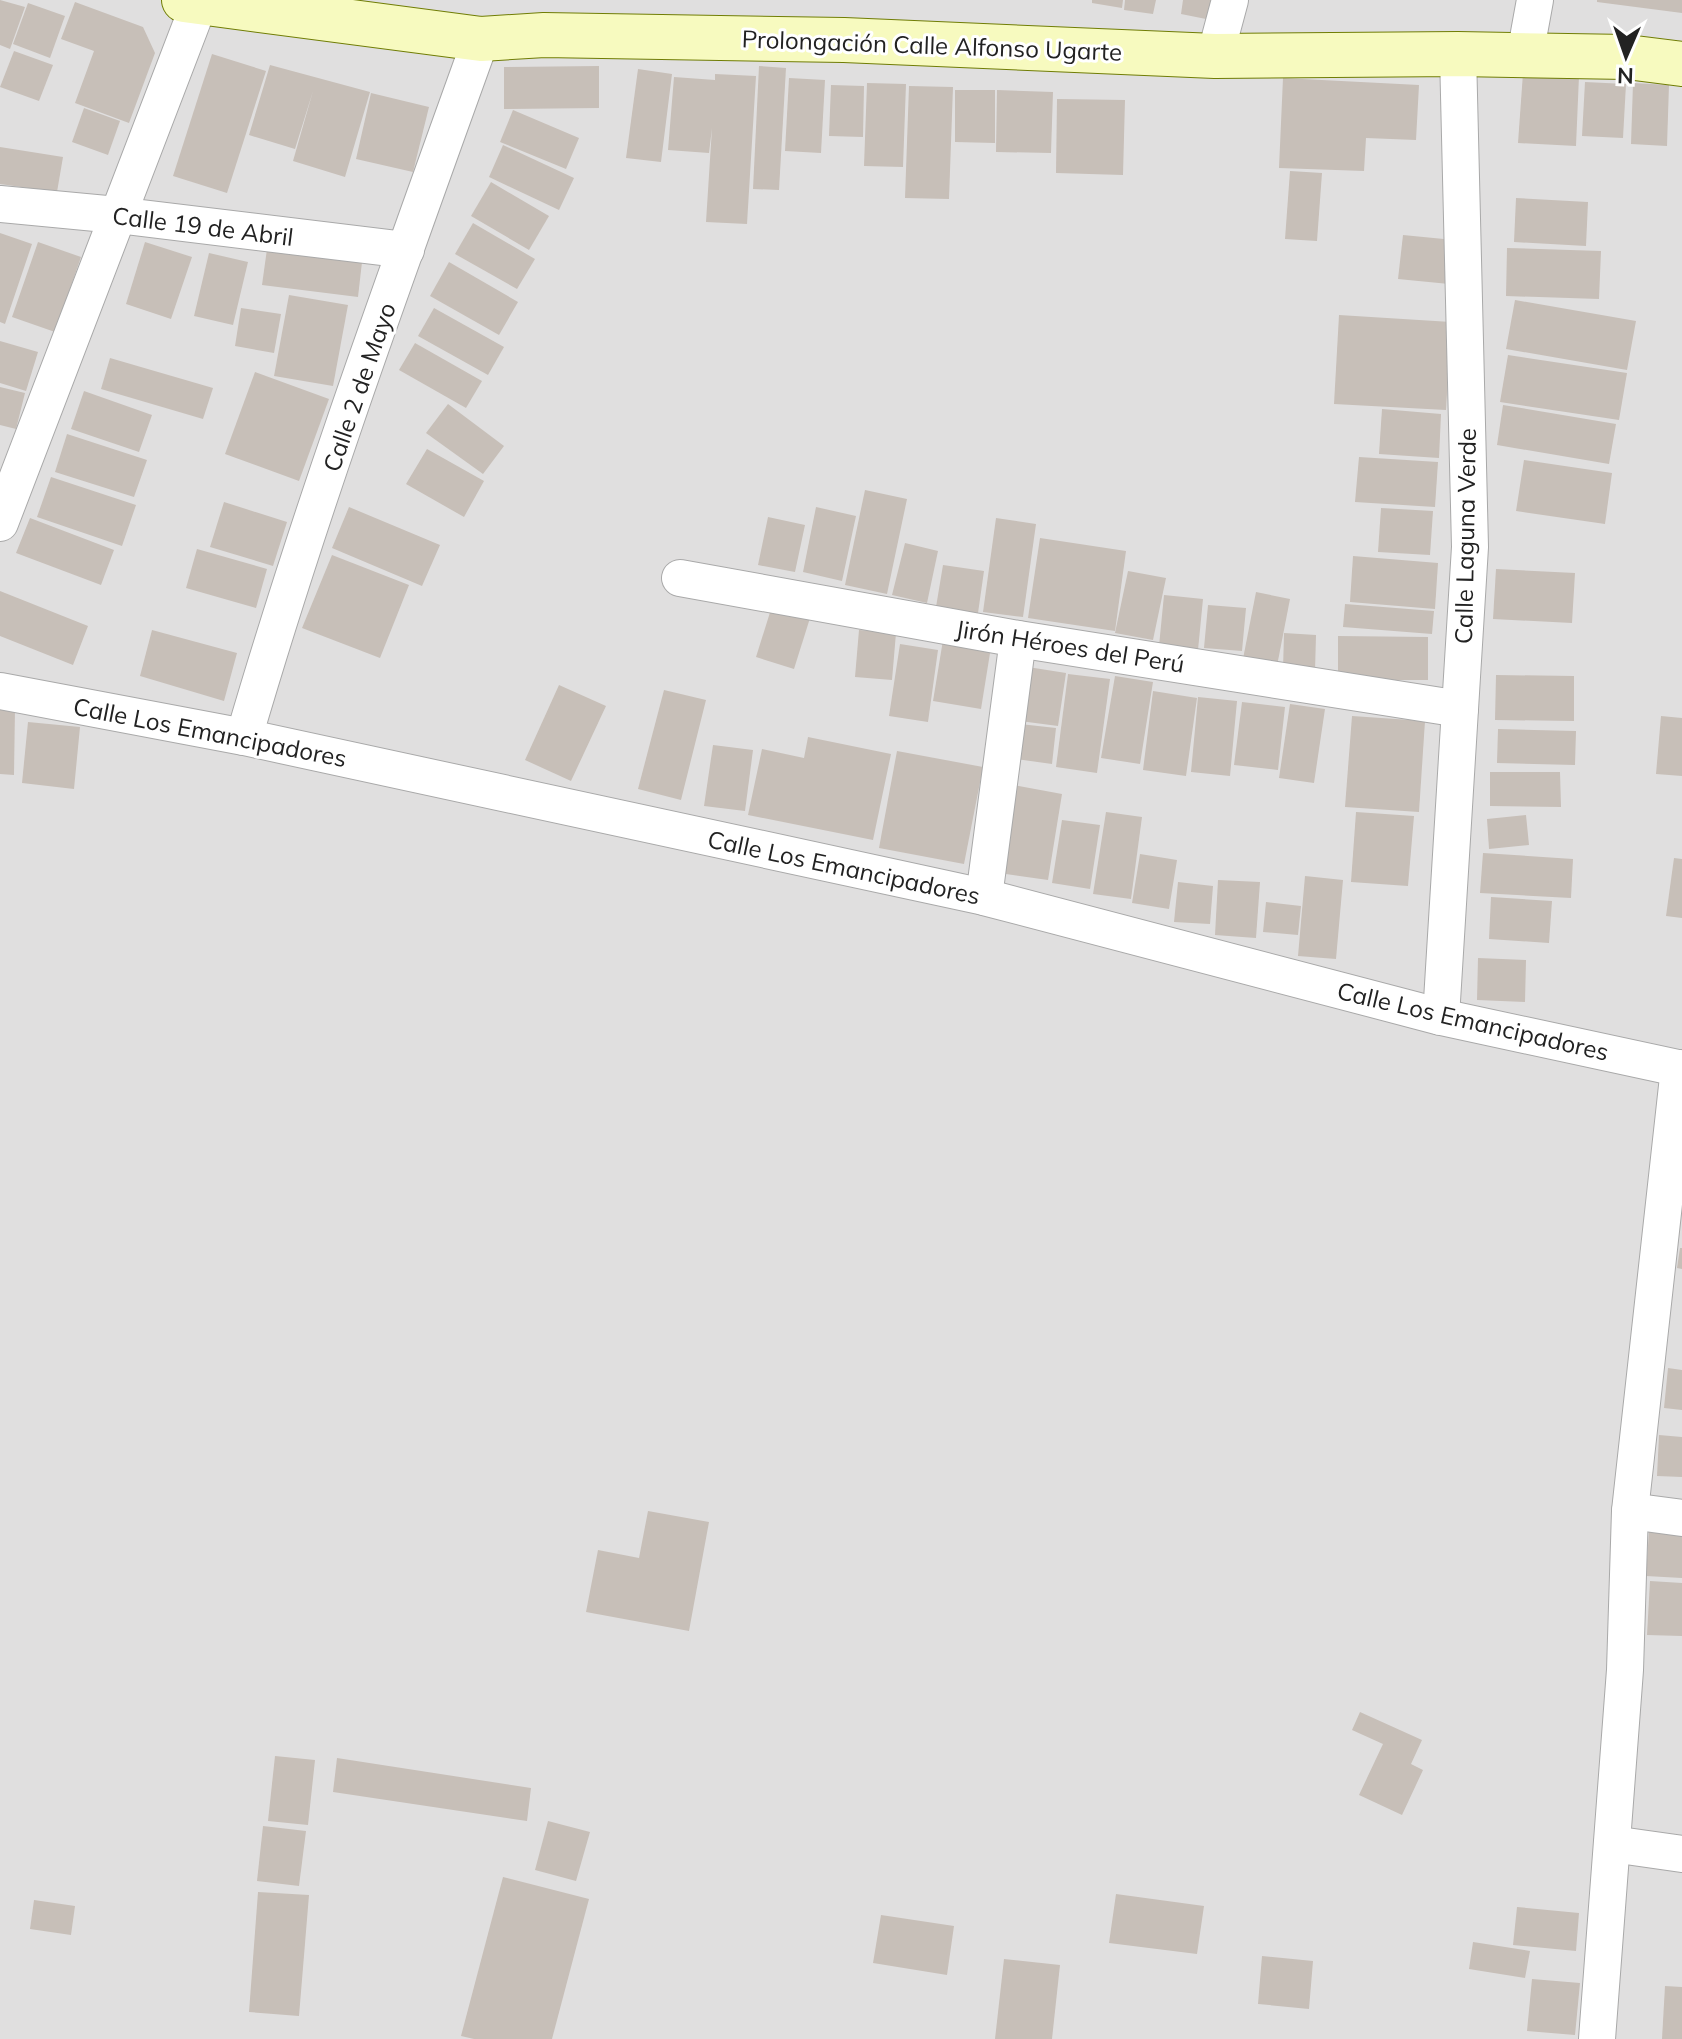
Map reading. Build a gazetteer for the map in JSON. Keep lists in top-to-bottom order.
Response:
{
  "streets": {
    "street": [
      "Prolongación Calle Alfonso Ugarte",
      "Calle 19 de Abril",
      "Calle 2 de Mayo",
      "Calle Laguna Verde",
      "Jirón Héroes del Perú",
      "Calle Los Emancipadores"
    ]
  },
  "crossings": [
    ["Prolongación Calle Alfonso Ugarte", "Calle 2 de Mayo"],
    ["Prolongación Calle Alfonso Ugarte", "Calle Laguna Verde"],
    ["Calle 19 de Abril", "Calle 2 de Mayo"],
    ["Calle 2 de Mayo", "Calle Los Emancipadores"],
    ["Calle Laguna Verde", "Jirón Héroes del Perú"],
    ["Calle Laguna Verde", "Calle Los Emancipadores"]
  ],
  "north": "bottom"
}
